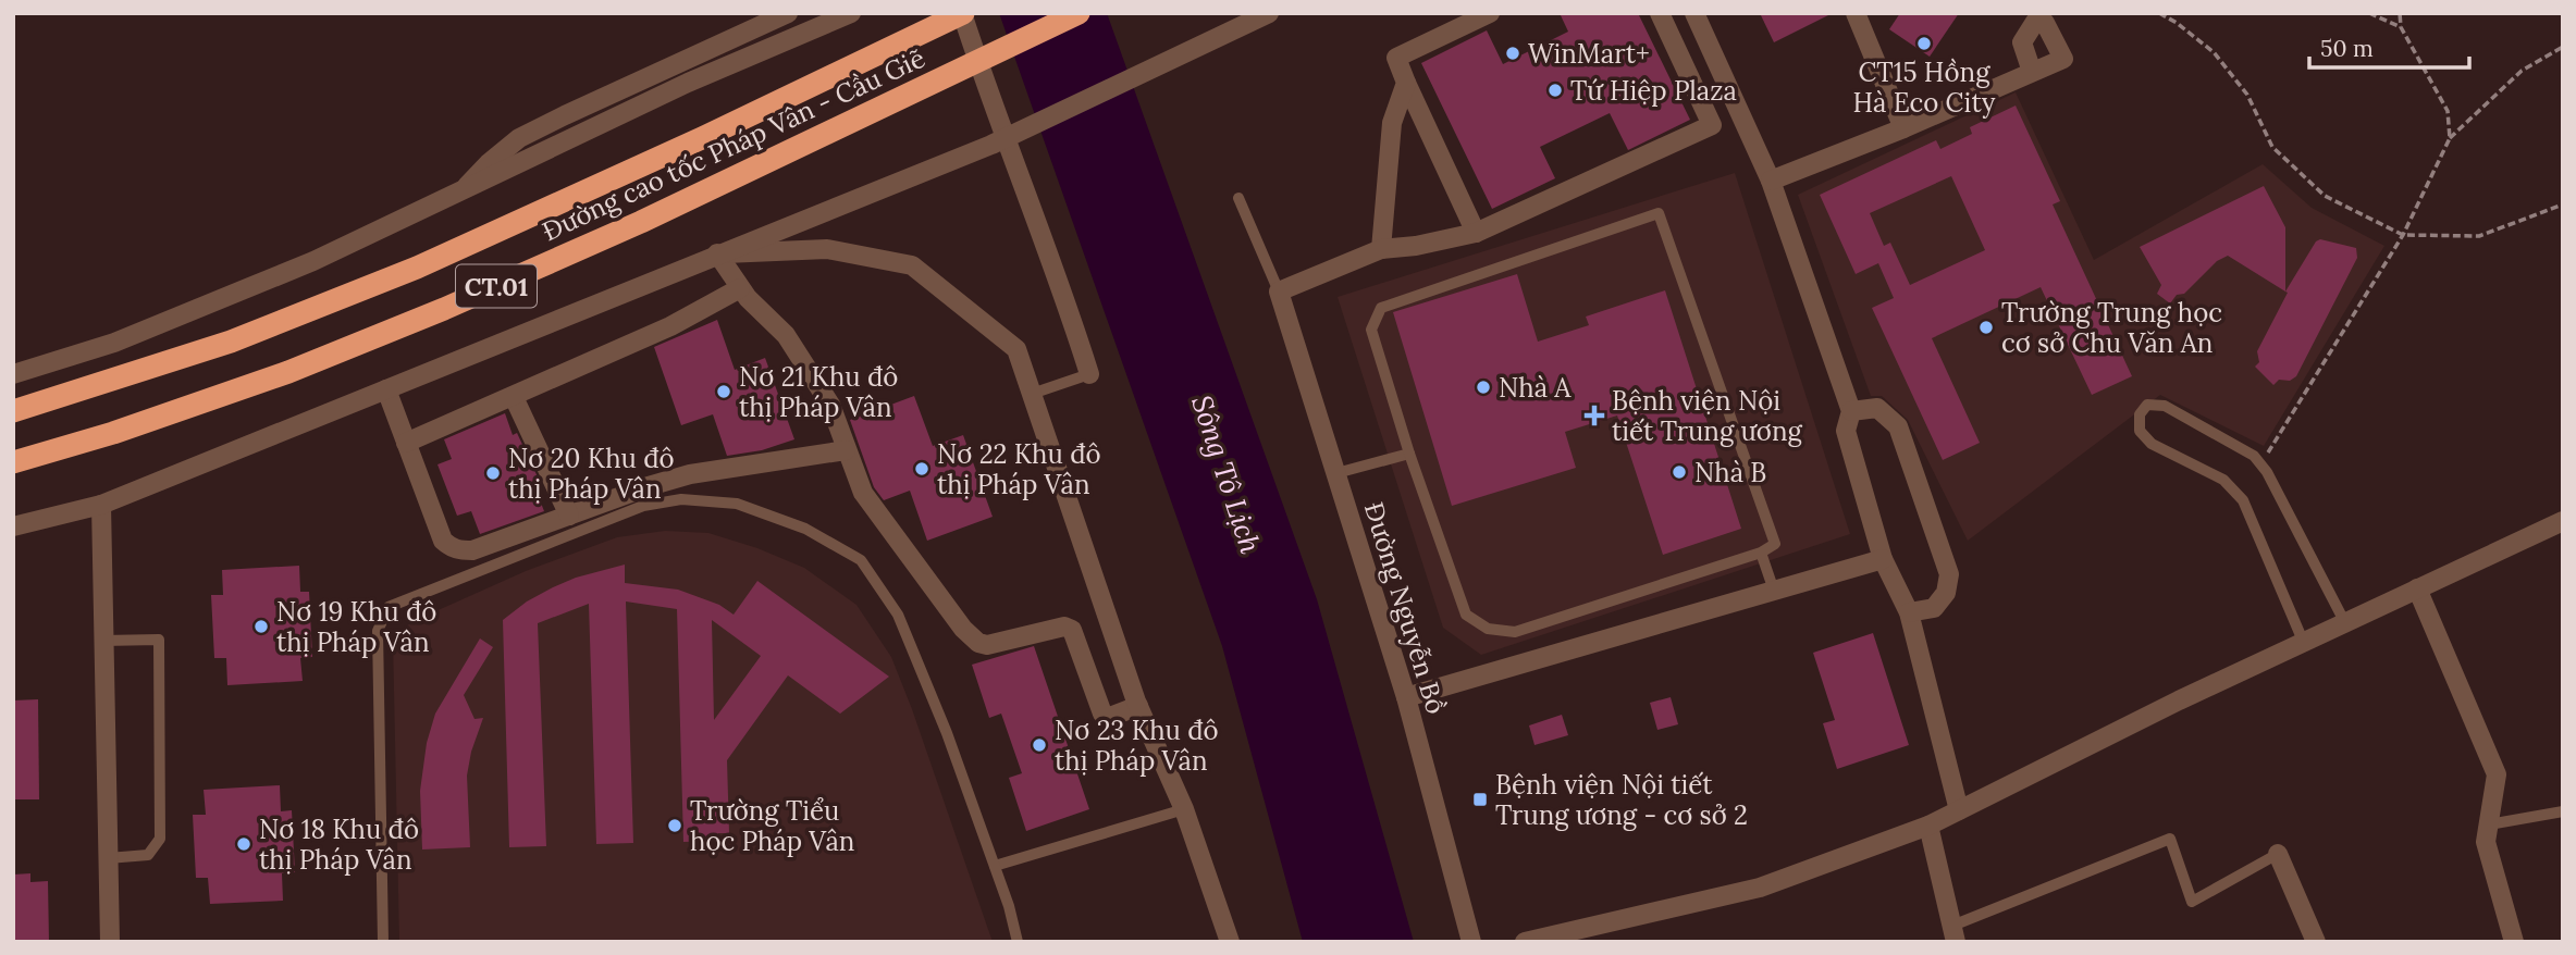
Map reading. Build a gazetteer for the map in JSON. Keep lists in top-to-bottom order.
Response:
{
  "streets": {
    "highway": ["Đường cao tốc Pháp Vân - Cầu Giẽ", "CT.01"],
    "street": ["Đường Nguyễn Bồ"]
  },
  "water": ["Sông Tô Lịch"],
  "places": {
    "other": [
      "CT15 Hồng Hà Eco City",
      "WinMart+",
      "Tứ Hiệp Plaza",
      "Trường Trung học cơ sở Chu Văn An",
      "Nhà A",
      "Nơ 21 Khu đô thị Pháp Vân",
      "Nơ 22 Khu đô thị Pháp Vân",
      "Nhà B",
      "Nơ 20 Khu đô thị Pháp Vân",
      "Nơ 19 Khu đô thị Pháp Vân",
      "Nơ 23 Khu đô thị Pháp Vân",
      "Trường Tiểu học Pháp Vân",
      "Nơ 18 Khu đô thị Pháp Vân"
    ],
    "health": ["Bệnh viện Nội tiết Trung ương"],
    "transit": ["Bệnh viện Nội tiết Trung ương - cơ sở 2"]
  },
  "scale_bar": "50 m"
}
